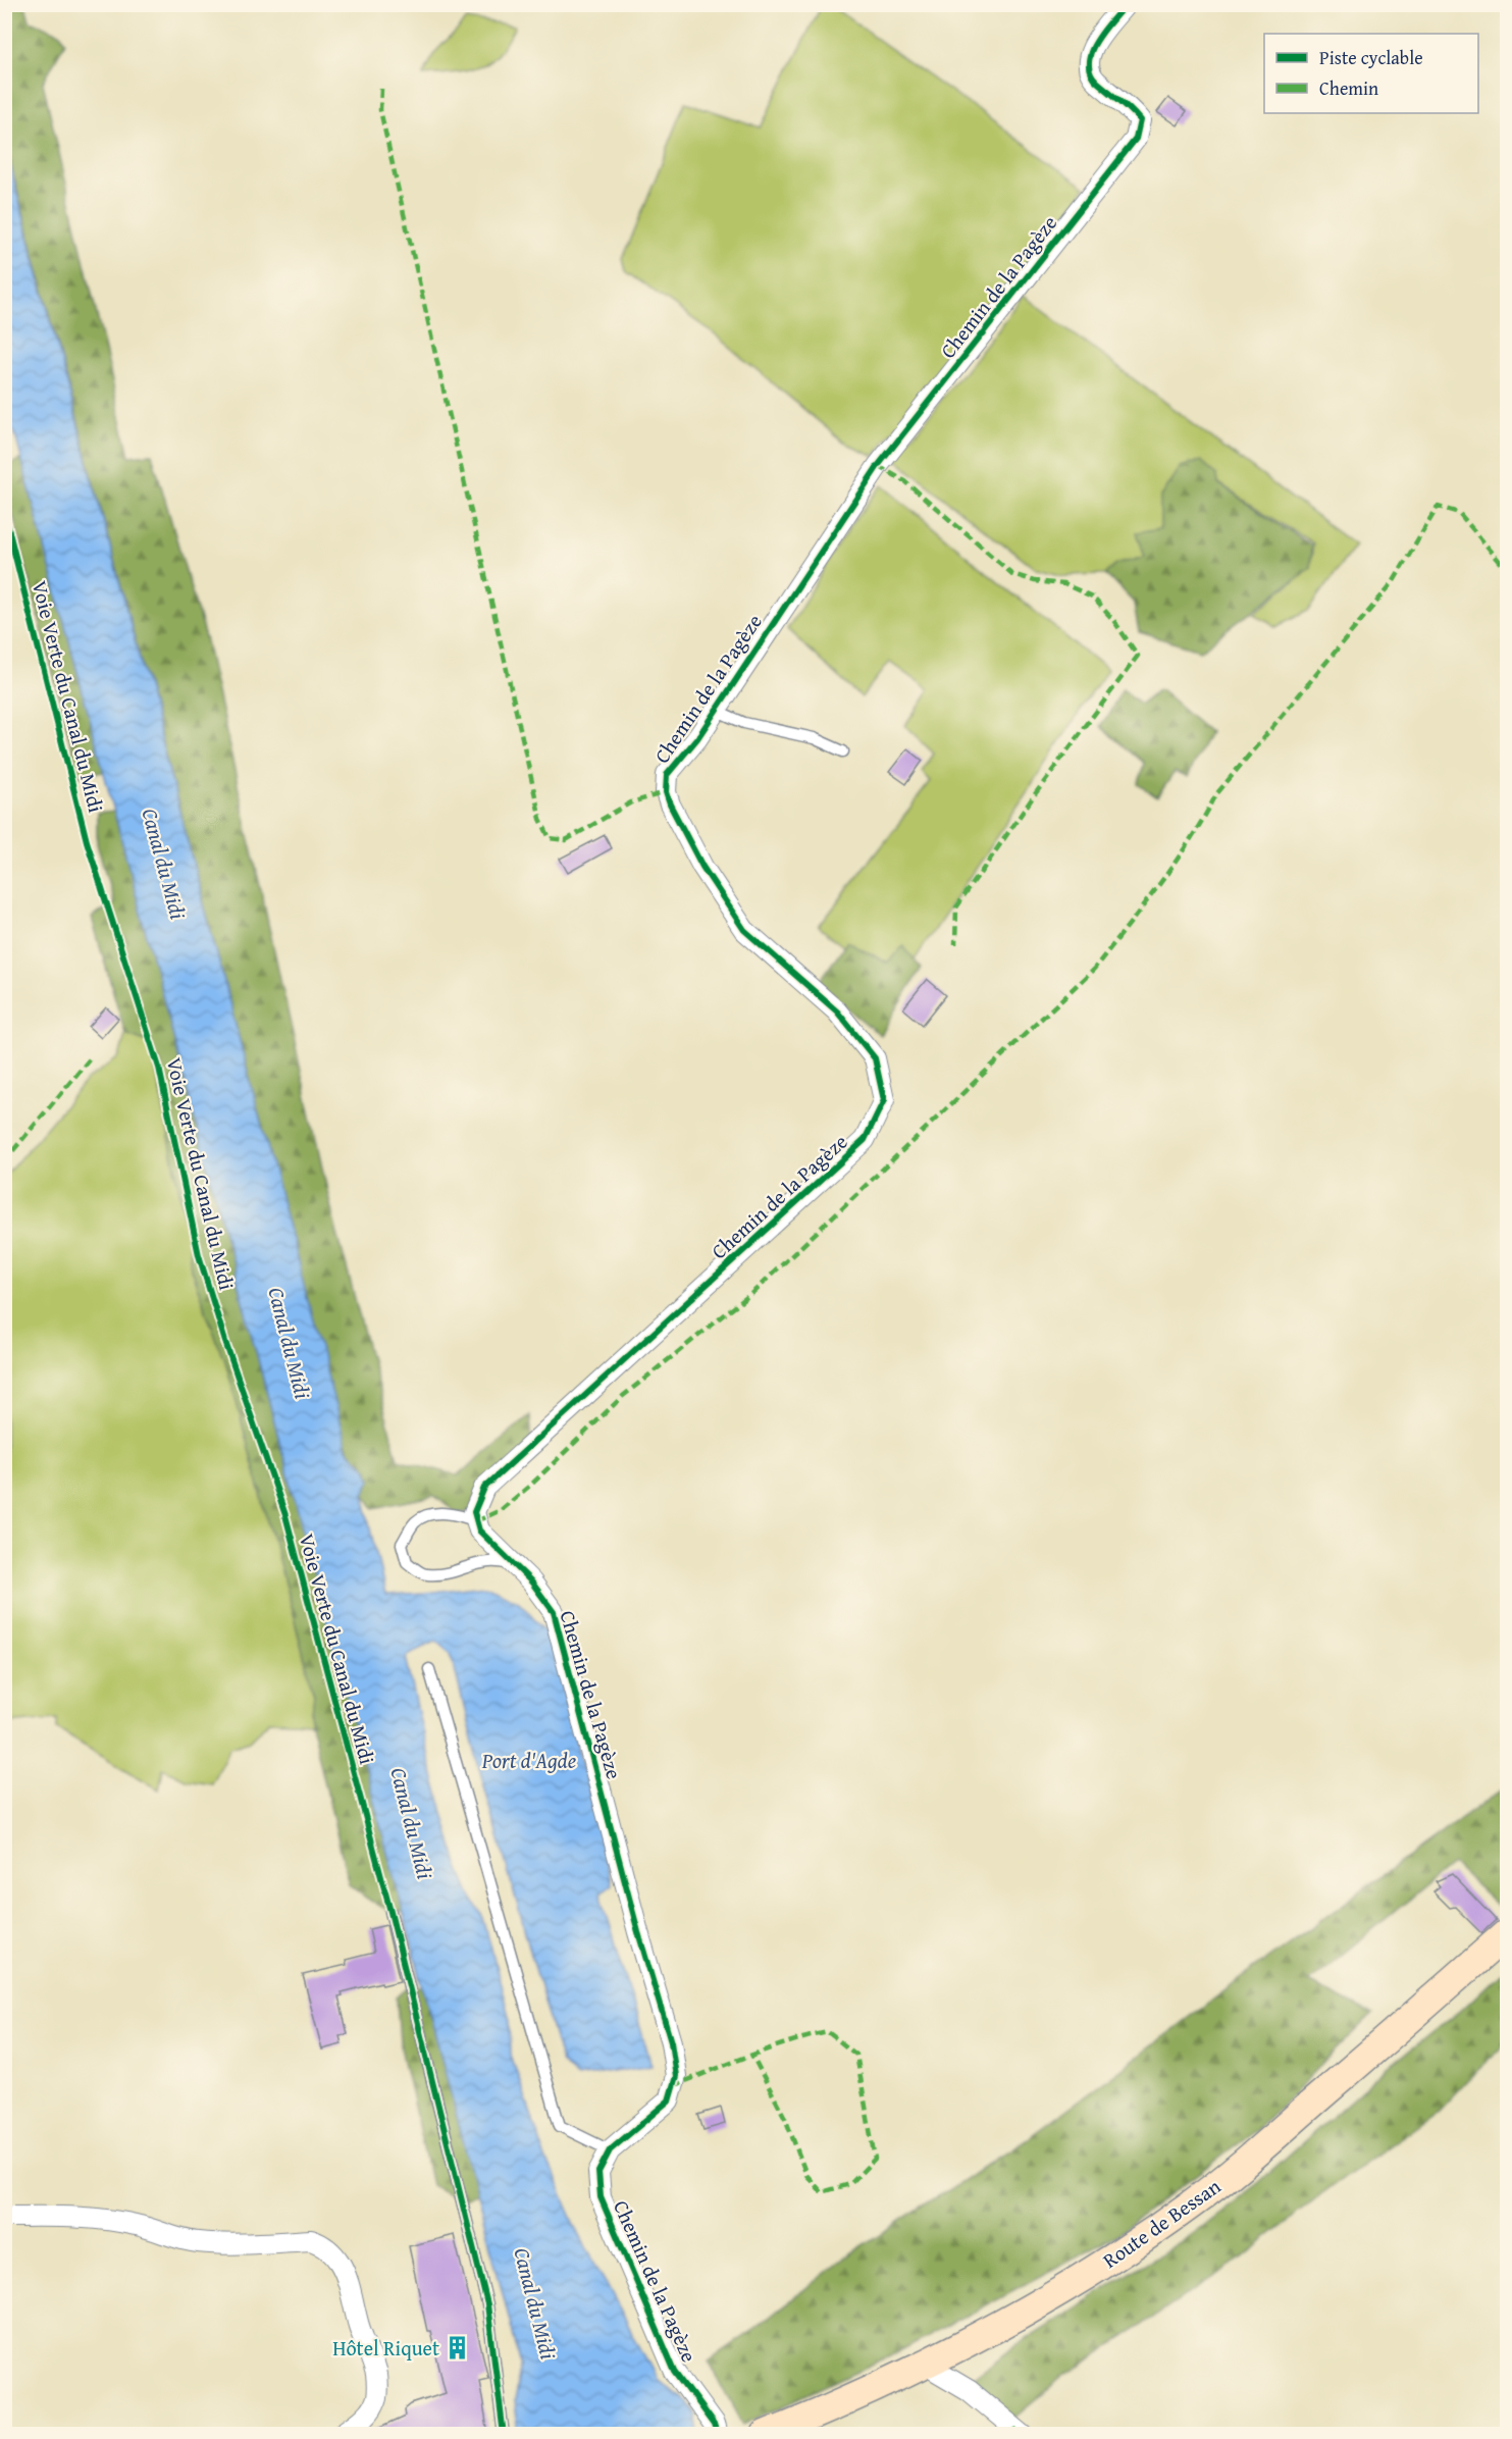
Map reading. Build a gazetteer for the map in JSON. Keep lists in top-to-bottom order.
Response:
{
  "streets": {
    "main road": ["Route de Bessan"],
    "street": ["Chemin de la Pagèze"],
    "cycle path": ["Voie Verte du Canal du Midi"]
  },
  "water": ["Canal du Midi", "Port d'Agde"],
  "places": {
    "building": ["Hôtel Riquet"]
  },
  "legend": ["Piste cyclable", "Chemin"]
}
